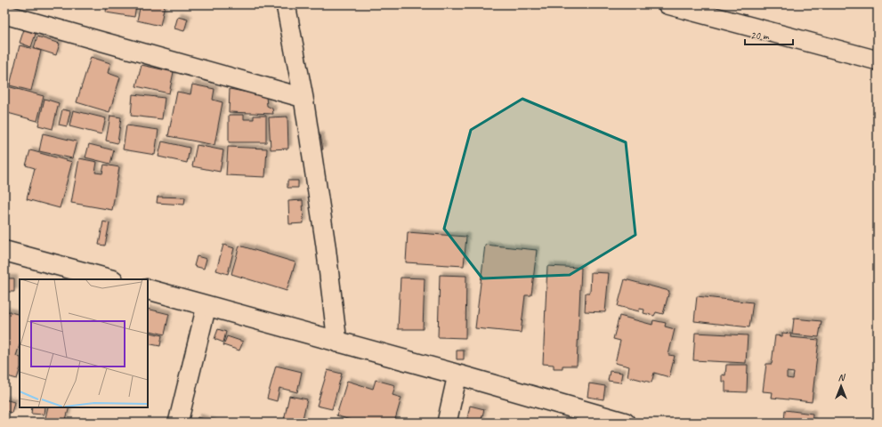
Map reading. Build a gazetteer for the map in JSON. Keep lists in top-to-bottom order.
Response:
{
  "scale_bar": "20 m",
  "north": "top"
}
